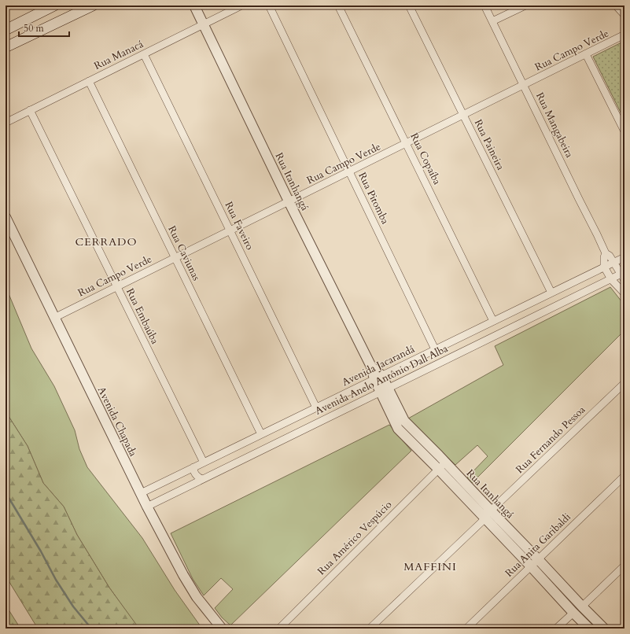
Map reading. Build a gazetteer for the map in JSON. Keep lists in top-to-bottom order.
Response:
{
  "streets": {
    "street": [
      "Rua Campo Verde",
      "Rua Manacá",
      "Rua Mangabeira",
      "Rua Paineira",
      "Rua Copaíba",
      "Rua Itanhangá",
      "Rua Pitomba",
      "Rua Faveiro",
      "Rua Caviunas",
      "Rua Embaúba",
      "Avenida Jacarandá",
      "Avenida Anelo Antônio Dall Alba",
      "Avenida Chapada",
      "Rua Fernando Pessoa",
      "Rua Américo Vespúcio",
      "Rua Anita Garibaldi"
    ]
  },
  "crossings": [
    ["Rua Campo Verde", "Rua Mangabeira"],
    ["Rua Campo Verde", "Rua Paineira"],
    ["Rua Campo Verde", "Rua Copaíba"],
    ["Rua Campo Verde", "Rua Itanhangá"],
    ["Rua Campo Verde", "Rua Pitomba"],
    ["Rua Campo Verde", "Rua Faveiro"],
    ["Rua Campo Verde", "Rua Caviunas"],
    ["Rua Campo Verde", "Rua Embaúba"],
    ["Rua Campo Verde", "Avenida Chapada"],
    ["Rua Manacá", "Rua Itanhangá"],
    ["Rua Manacá", "Rua Faveiro"],
    ["Rua Manacá", "Rua Caviunas"],
    ["Rua Manacá", "Rua Embaúba"],
    ["Rua Mangabeira", "Avenida Jacarandá"],
    ["Rua Mangabeira", "Avenida Anelo Antônio Dall Alba"],
    ["Rua Paineira", "Avenida Jacarandá"],
    ["Rua Copaíba", "Avenida Jacarandá"],
    ["Rua Itanhangá", "Avenida Jacarandá"],
    ["Rua Itanhangá", "Avenida Anelo Antônio Dall Alba"],
    ["Rua Itanhangá", "Rua Fernando Pessoa"],
    ["Rua Itanhangá", "Rua Américo Vespúcio"],
    ["Rua Itanhangá", "Rua Anita Garibaldi"],
    ["Rua Pitomba", "Avenida Jacarandá"],
    ["Rua Faveiro", "Avenida Jacarandá"],
    ["Rua Caviunas", "Avenida Jacarandá"],
    ["Rua Embaúba", "Avenida Jacarandá"],
    ["Avenida Jacarandá", "Avenida Chapada"],
    ["Avenida Anelo Antônio Dall Alba", "Avenida Chapada"]
  ],
  "districts": ["CERRADO", "MAFFINI"],
  "scale_bar": "50 m"
}
